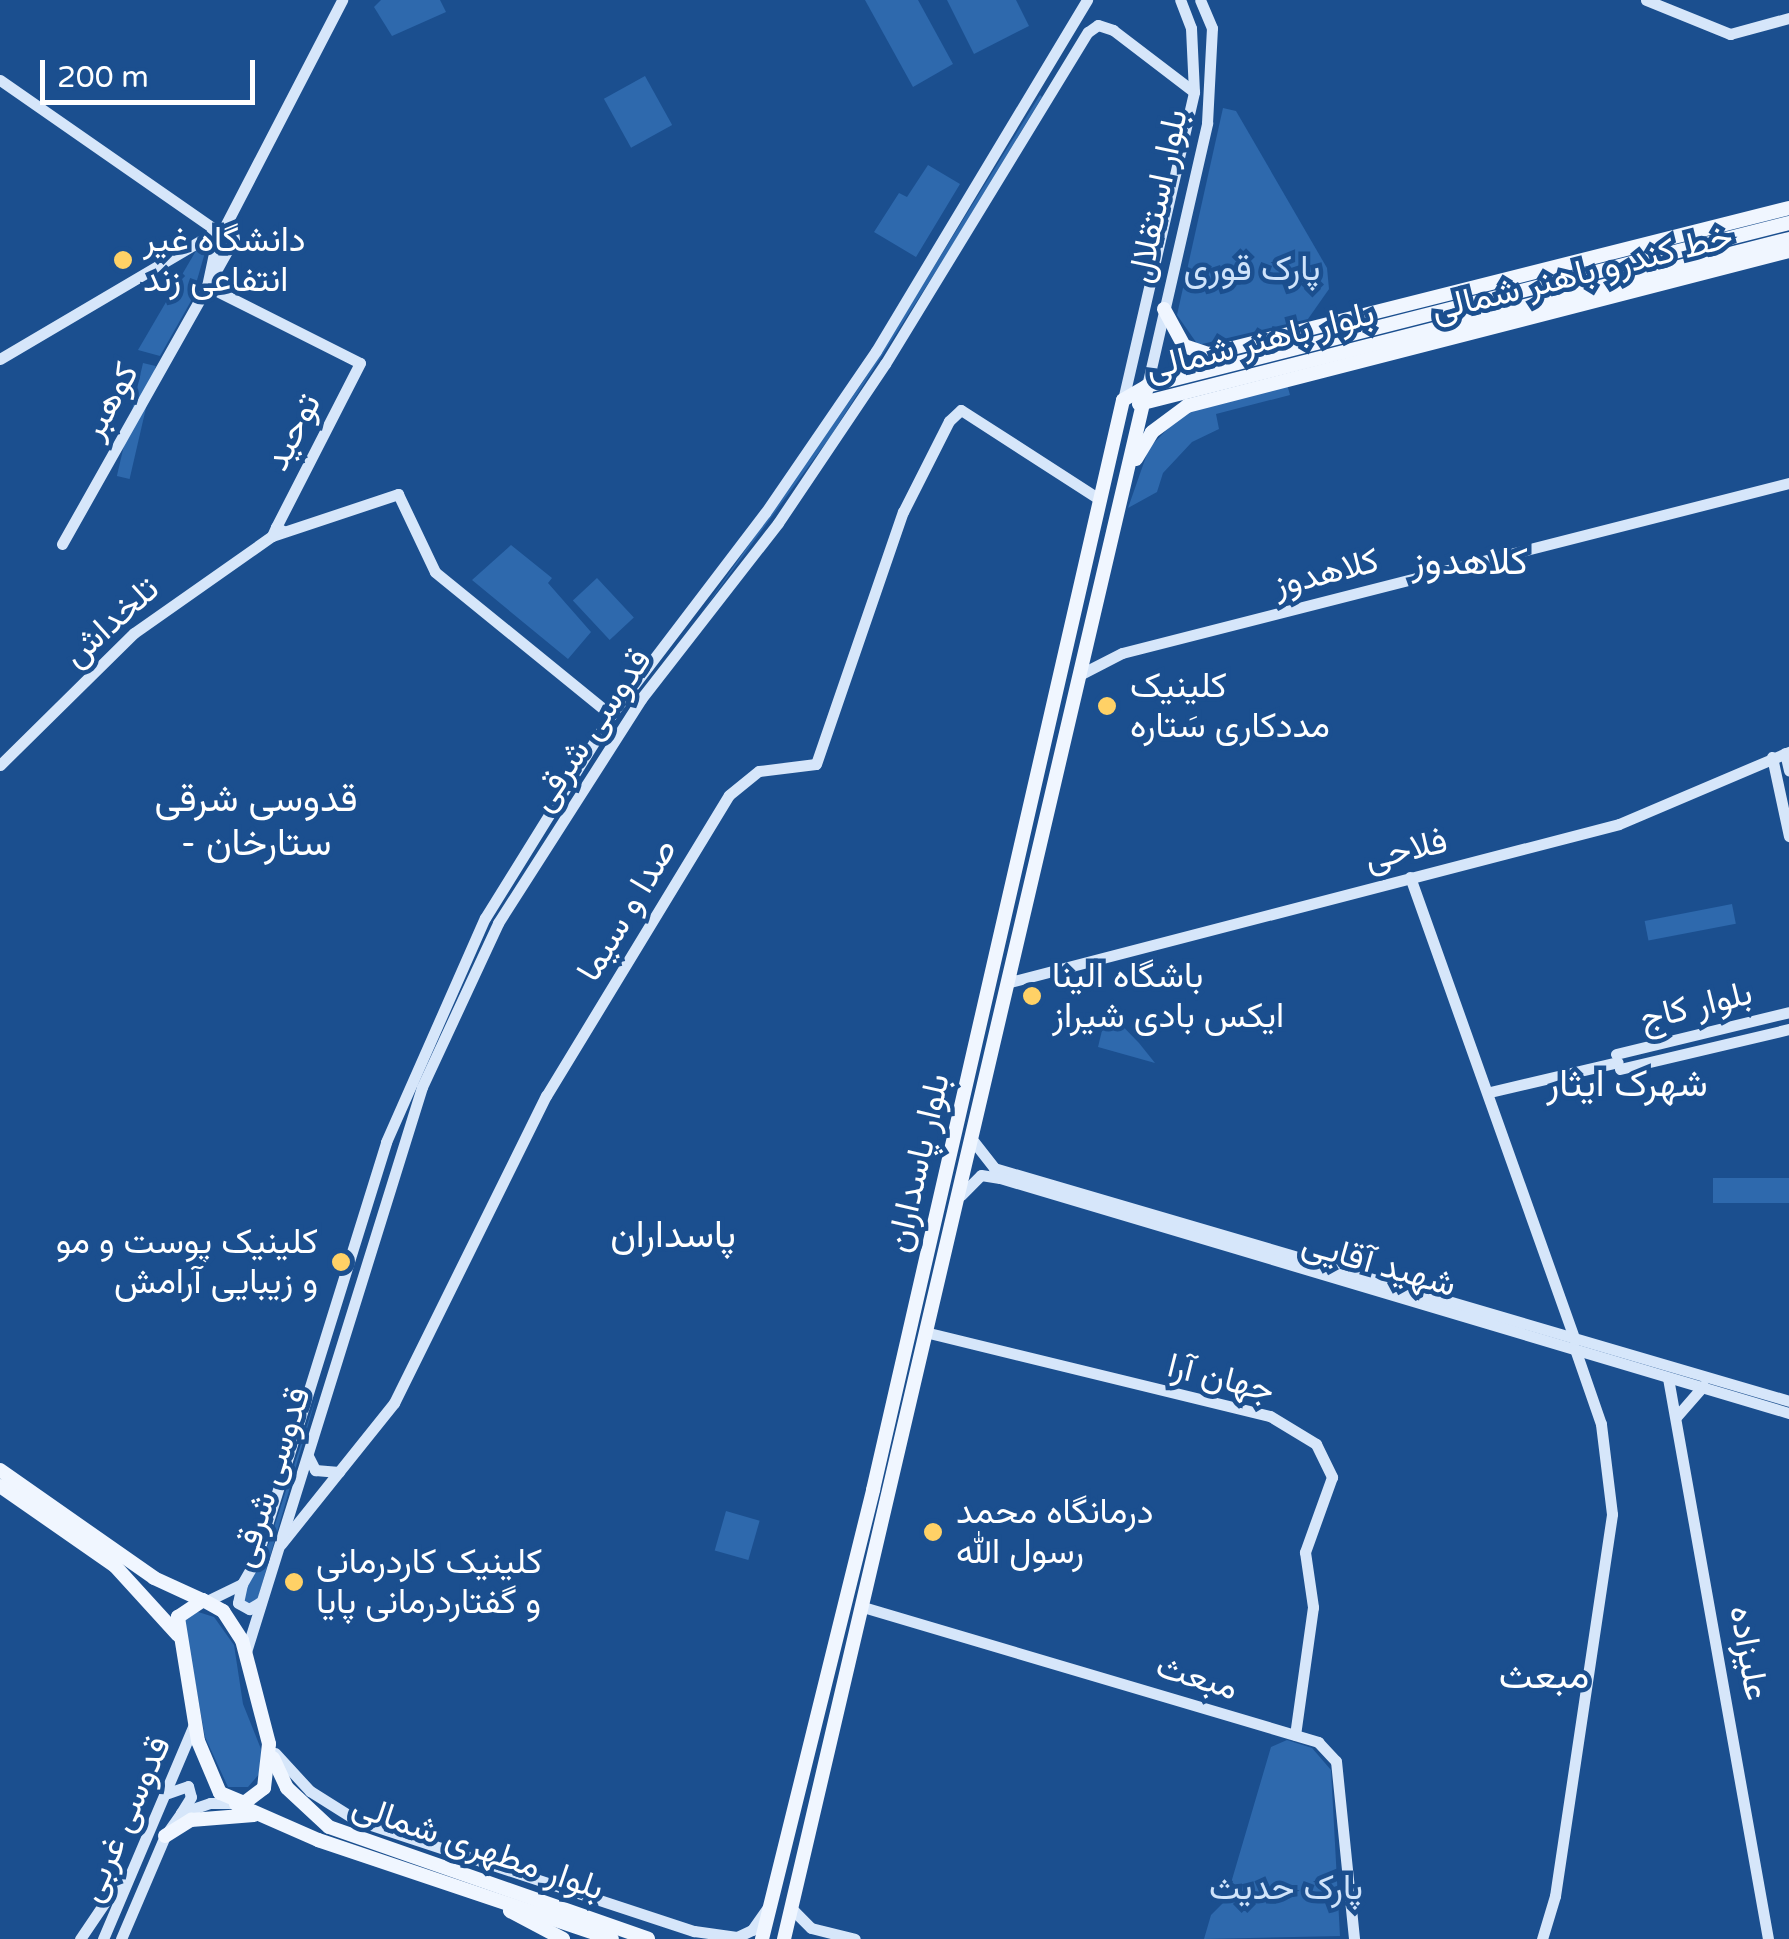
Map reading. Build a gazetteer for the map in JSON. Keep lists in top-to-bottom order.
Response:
{
  "streets": {
    "main road": [
      "بلوار استقلال",
      "خط کندرو باهنر شمالی",
      "بلوار باهنر شمالی",
      "بلوار پاسداران",
      "بلوار مطهری شمالی"
    ],
    "street": [
      "کوهبر",
      "توحید",
      "کلاهدوز",
      "تلخداش",
      "قدوسی شرقی",
      "فلاحی",
      "صدا و سیما",
      "بلوار کاج",
      "شهید آقایی",
      "جهان آرا",
      "علیزاده",
      "مبعث",
      "قدوسی غربی"
    ]
  },
  "crossings": [
    ["بلوار استقلال", "خط کندرو باهنر شمالی"],
    ["بلوار استقلال", "بلوار باهنر شمالی"],
    ["بلوار استقلال", "قدوسی شرقی"],
    ["بلوار استقلال", "بلوار پاسداران"],
    ["خط کندرو باهنر شمالی", "بلوار پاسداران"],
    ["بلوار باهنر شمالی", "بلوار پاسداران"],
    ["کوهبر", "توحید"],
    ["توحید", "تلخداش"],
    ["کلاهدوز", "بلوار پاسداران"],
    ["قدوسی شرقی", "صدا و سیما"],
    ["قدوسی شرقی", "بلوار مطهری شمالی"],
    ["فلاحی", "بلوار پاسداران"],
    ["صدا و سیما", "بلوار پاسداران"],
    ["بلوار پاسداران", "جهان آرا"],
    ["بلوار پاسداران", "مبعث"],
    ["شهید آقایی", "علیزاده"],
    ["جهان آرا", "مبعث"],
    ["قدوسی غربی", "بلوار مطهری شمالی"]
  ],
  "districts": [
    "کلاهدوز",
    "قدوسی شرقی - ستارخان",
    "شهرک ایثار",
    "پاسداران",
    "مبعث"
  ],
  "parks": ["پارک قوری", "پارک حدیث"],
  "places": [
    "دانشگاه غیر انتفاعی زند",
    "کلینیک مددکاری سَتاره",
    "باشگاه الینا ایکس بادی شیراز",
    "کلینیک پوست و مو و زیبایی آرامش",
    "درمانگاه محمد رسول الله",
    "کلینیک کاردرمانی و گفتاردرمانی پایا"
  ],
  "scale_bar": "200 m"
}
